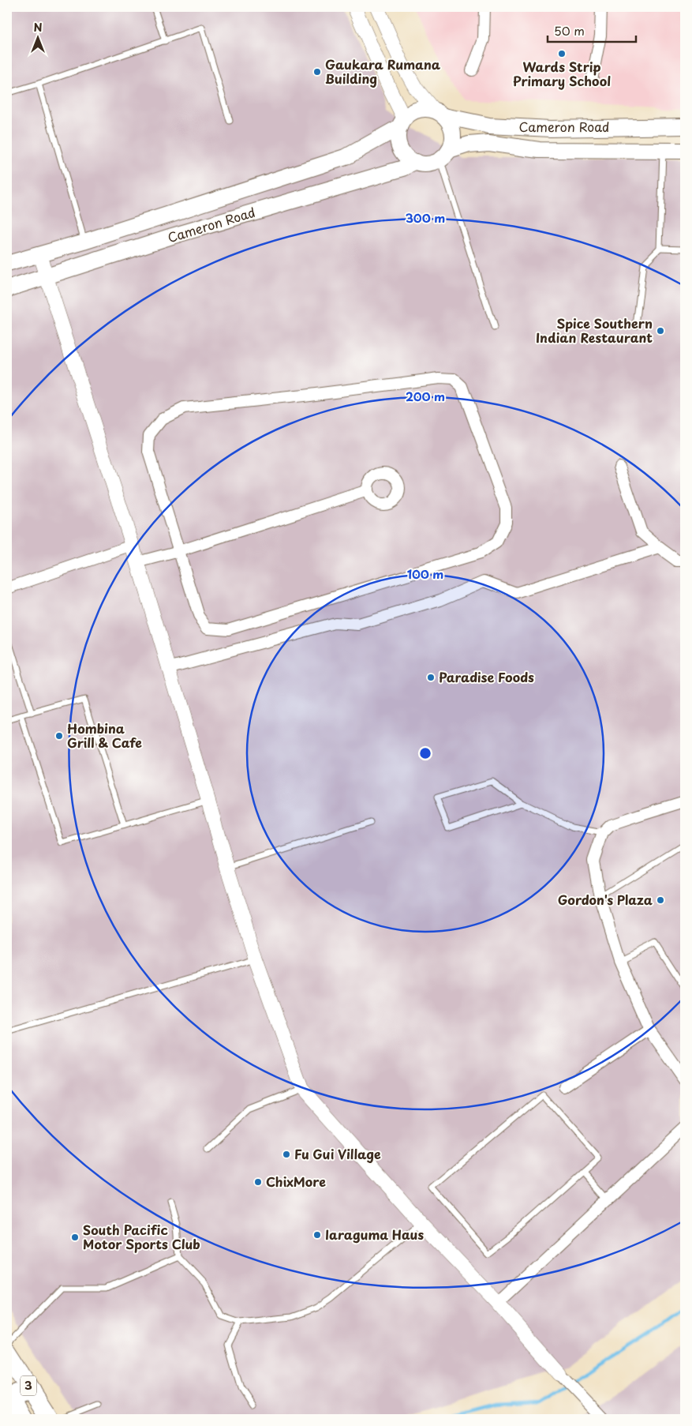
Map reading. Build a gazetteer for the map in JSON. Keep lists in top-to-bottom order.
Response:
{
  "streets": {
    "highway": ["3"],
    "main road": ["Cameron Road"]
  },
  "places": [
    "Wards Strip Primary School",
    "Gaukara Rumana Building",
    "Spice Southern Indian Restaurant",
    "Paradise Foods",
    "Hombina Grill & Cafe",
    "Gordon's Plaza",
    "Fu Gui Village",
    "ChixMore",
    "Iaraguma Haus",
    "South Pacific Motor Sports Club"
  ],
  "scale_bar": "50 m",
  "north": "top",
  "rings": ["300 m", "200 m", "100 m"]
}
